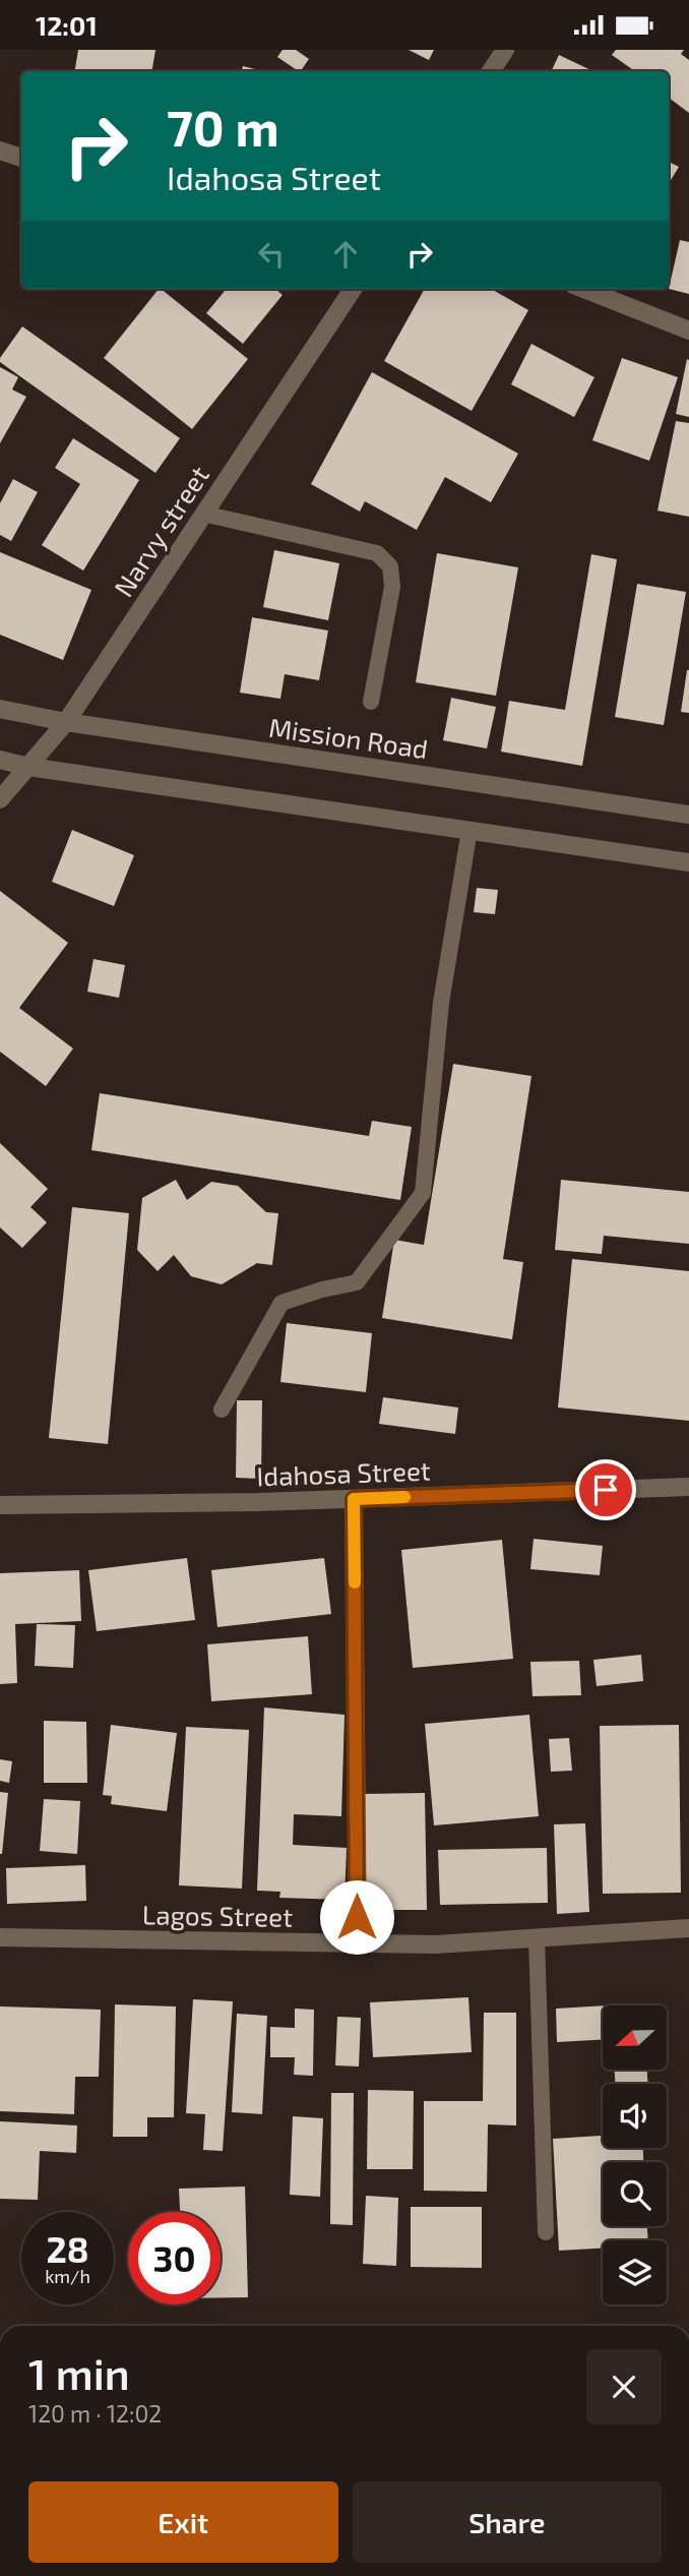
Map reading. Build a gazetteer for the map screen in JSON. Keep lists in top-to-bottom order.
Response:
{
  "streets": {
    "street": [
      "Narvy street",
      "Mission Road",
      "Idahosa Street",
      "Lagos Street"
    ]
  },
  "crossings": [
    ["Narvy street", "Mission Road"]
  ],
  "north": "left",
  "page": {
    "status": "12:01",
    "turn": ["70 m", "Idahosa Street"],
    "speed": "28 km/h",
    "limit": "30",
    "heading": ["1 min", "120 m · 12:02"],
    "buttons": ["Exit", "Share"]
  }
}
